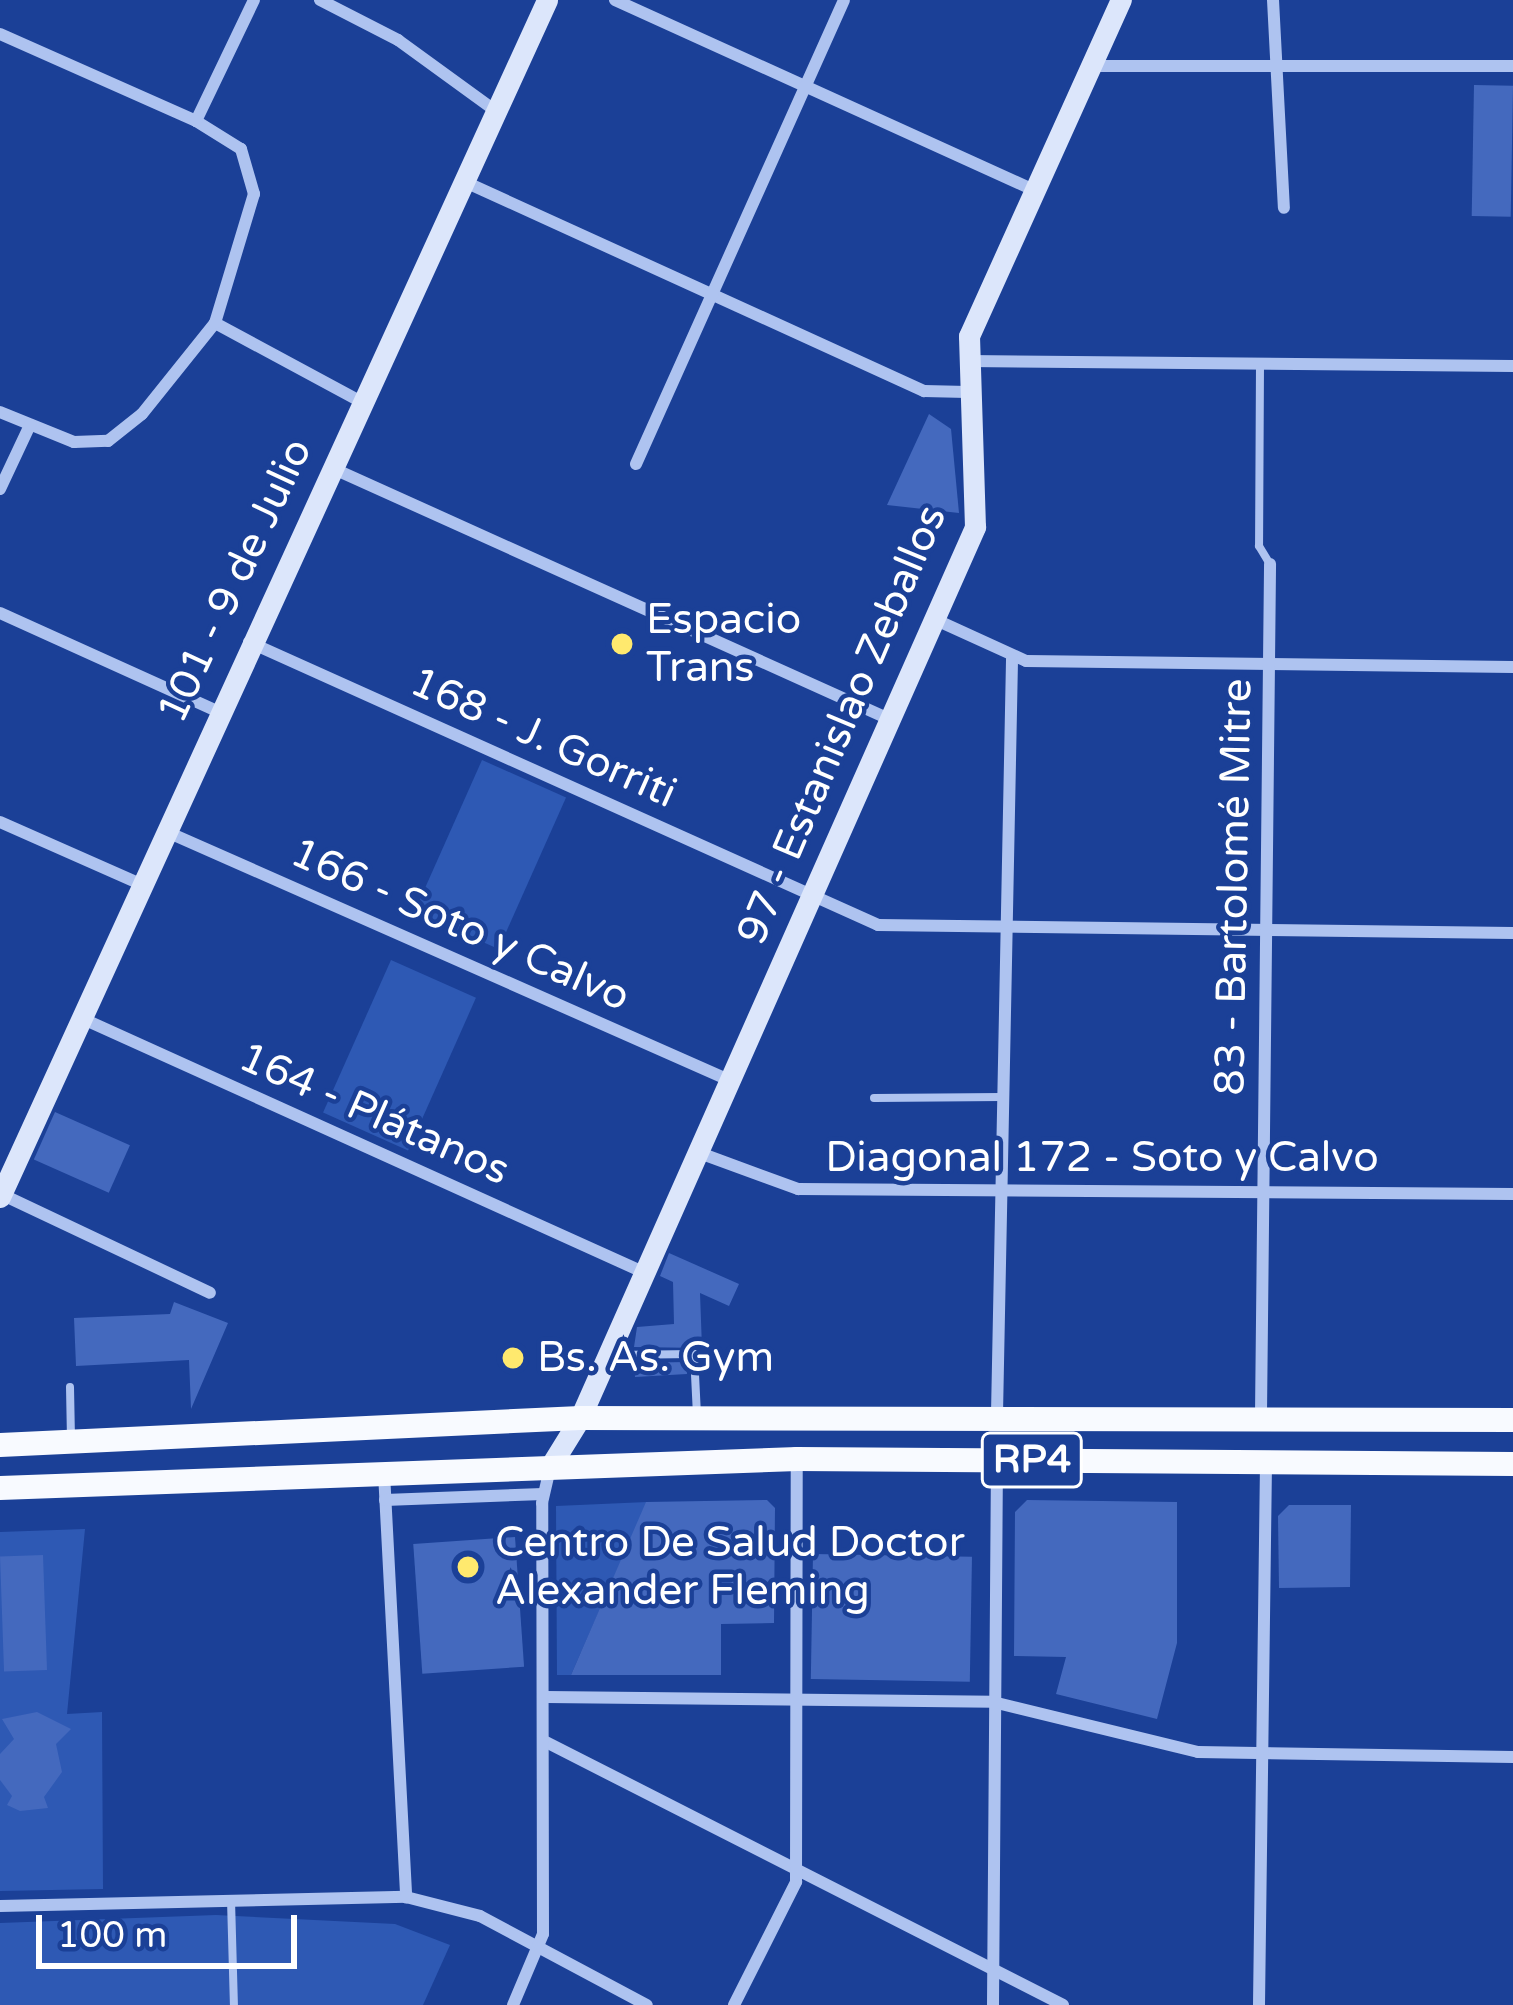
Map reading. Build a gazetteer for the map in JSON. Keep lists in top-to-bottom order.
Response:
{
  "streets": {
    "main road": ["RP4"],
    "street": [
      "101 - 9 de Julio",
      "97 - Estanislao Zeballos",
      "168 - J. Gorriti",
      "83 - Bartolomé Mitre",
      "166 - Soto y Calvo",
      "164 - Plátanos",
      "Diagonal 172 - Soto y Calvo"
    ]
  },
  "crossings": [
    ["101 - 9 de Julio", "168 - J. Gorriti"],
    ["101 - 9 de Julio", "166 - Soto y Calvo"],
    ["101 - 9 de Julio", "164 - Plátanos"],
    ["97 - Estanislao Zeballos", "168 - J. Gorriti"],
    ["97 - Estanislao Zeballos", "166 - Soto y Calvo"],
    ["97 - Estanislao Zeballos", "164 - Plátanos"],
    ["97 - Estanislao Zeballos", "Diagonal 172 - Soto y Calvo"],
    ["97 - Estanislao Zeballos", "RP4"],
    ["168 - J. Gorriti", "83 - Bartolomé Mitre"],
    ["83 - Bartolomé Mitre", "Diagonal 172 - Soto y Calvo"],
    ["83 - Bartolomé Mitre", "RP4"]
  ],
  "places": ["Espacio Trans", "Bs. As. Gym", "Centro De Salud Doctor Alexander Fleming"],
  "scale_bar": "100 m"
}
